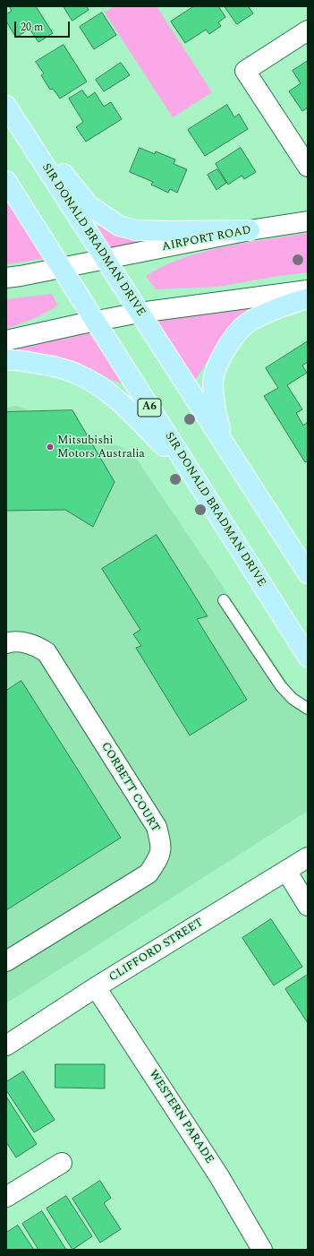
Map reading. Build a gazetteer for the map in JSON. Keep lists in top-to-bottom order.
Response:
{
  "streets": {
    "main road": ["SIR DONALD BRADMAN DRIVE", "A6"],
    "street": [
      "AIRPORT ROAD",
      "CORBETT COURT",
      "CLIFFORD STREET",
      "WESTERN PARADE"
    ]
  },
  "crossings": [
    ["AIRPORT ROAD", "SIR DONALD BRADMAN DRIVE"],
    ["CLIFFORD STREET", "WESTERN PARADE"]
  ],
  "places": ["Mitsubishi Motors Australia"],
  "scale_bar": "20 m"
}
